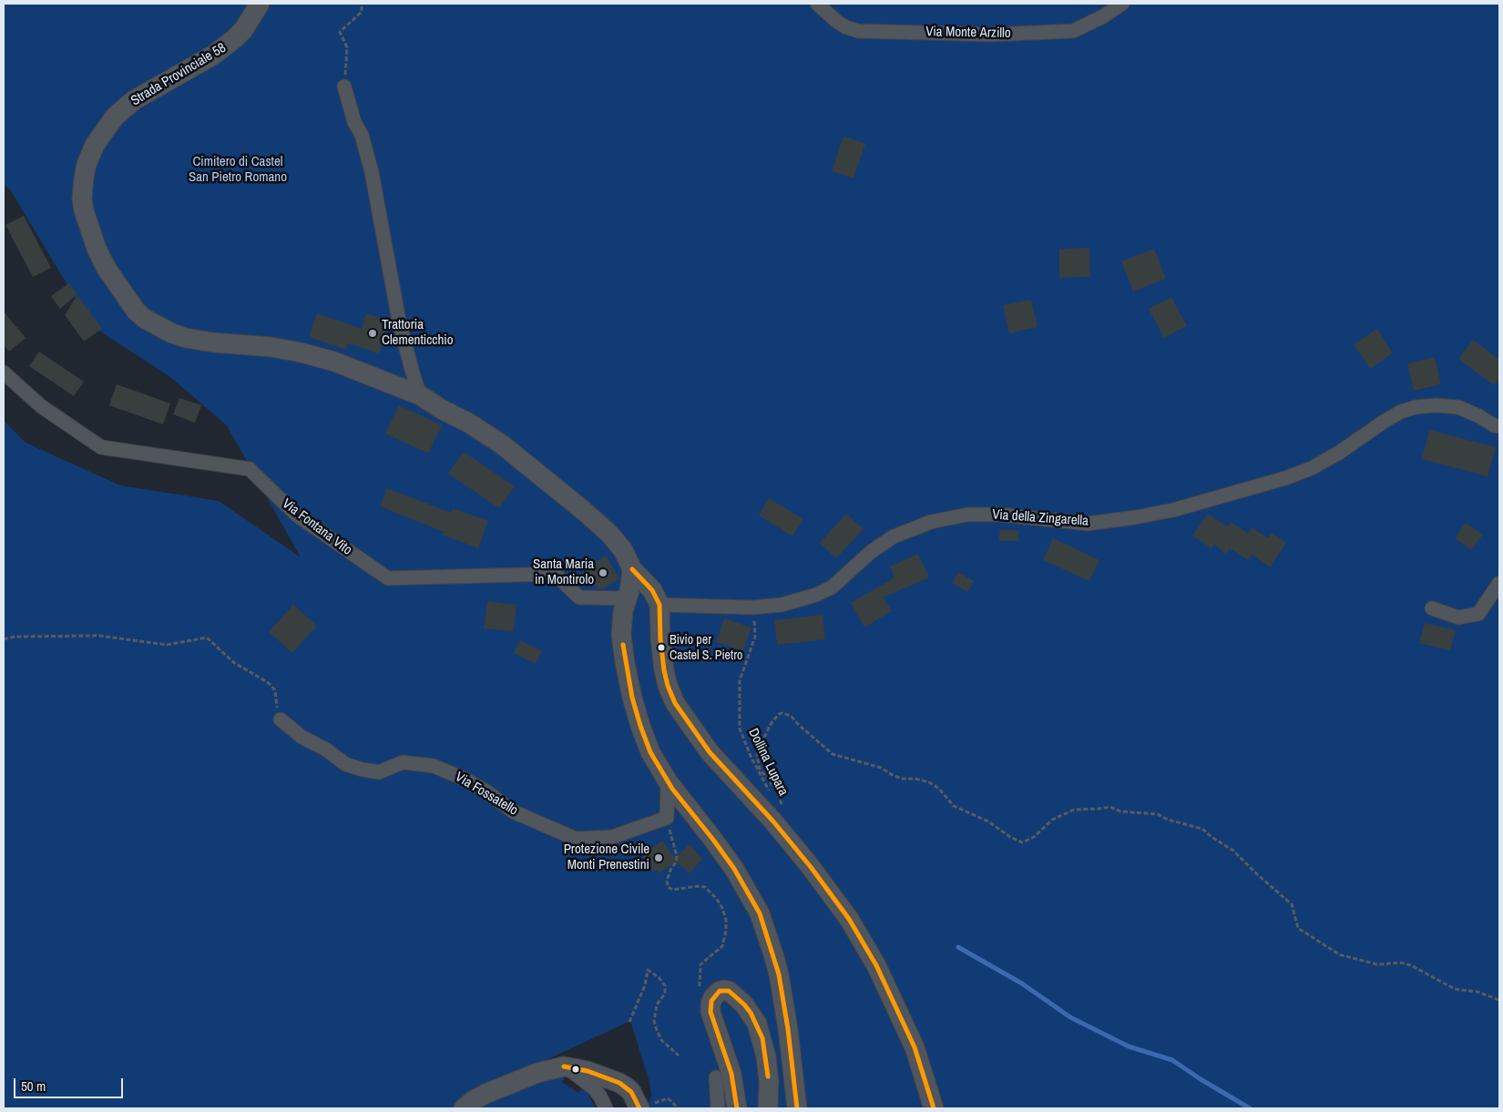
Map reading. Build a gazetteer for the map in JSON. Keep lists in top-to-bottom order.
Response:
{
  "streets": {
    "street": [
      "Via Monte Arzillo",
      "Strada Provinciale 58",
      "Via della Zingarella",
      "Via Fontana Vito",
      "Via Fossatello"
    ],
    "path": ["Dollina Lupara"]
  },
  "crossings": [
    ["Via della Zingarella", "Dollina Lupara"]
  ],
  "parks": ["Cimitero di Castel San Pietro Romano"],
  "places": [
    "Trattoria Clementicchio",
    "Santa Maria in Montirolo",
    "Bivio per Castel S. Pietro",
    "Protezione Civile Monti Prenestini"
  ],
  "scale_bar": "50 m"
}
